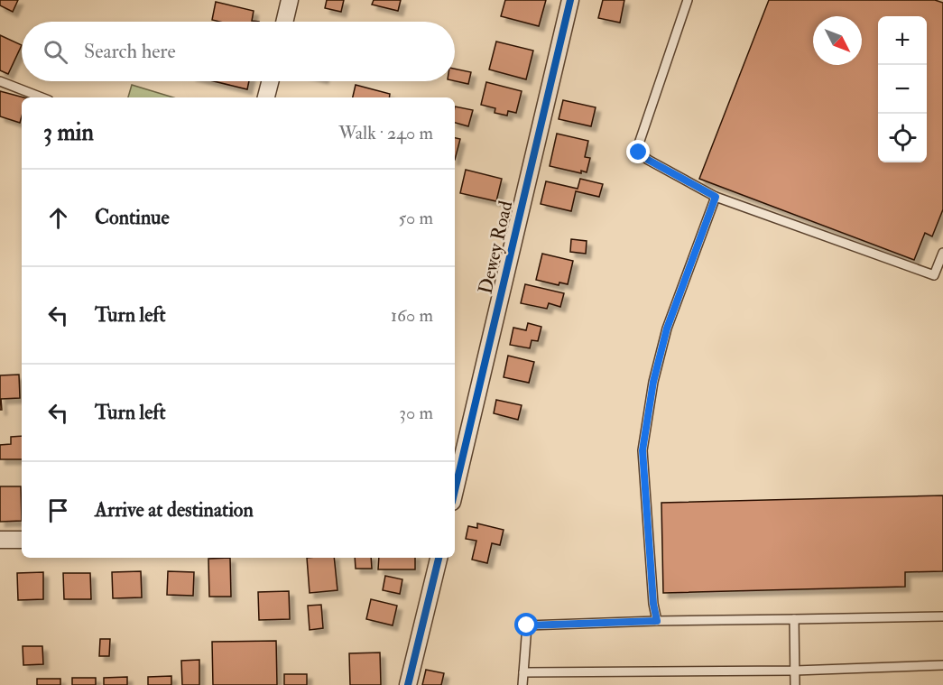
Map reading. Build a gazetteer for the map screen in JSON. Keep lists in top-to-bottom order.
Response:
{
  "streets": {
    "street": ["Dewey Road"]
  },
  "north": "bottom right",
  "page": {
    "map_buttons": ["+", "−"],
    "search": "Search here",
    "heading": ["3 min", "Walk · 240 m"],
    "list": [
      ["Continue", "50 m"],
      ["Turn left", "160 m"],
      ["Turn left", "30 m"],
      "Arrive at destination"
    ]
  }
}
